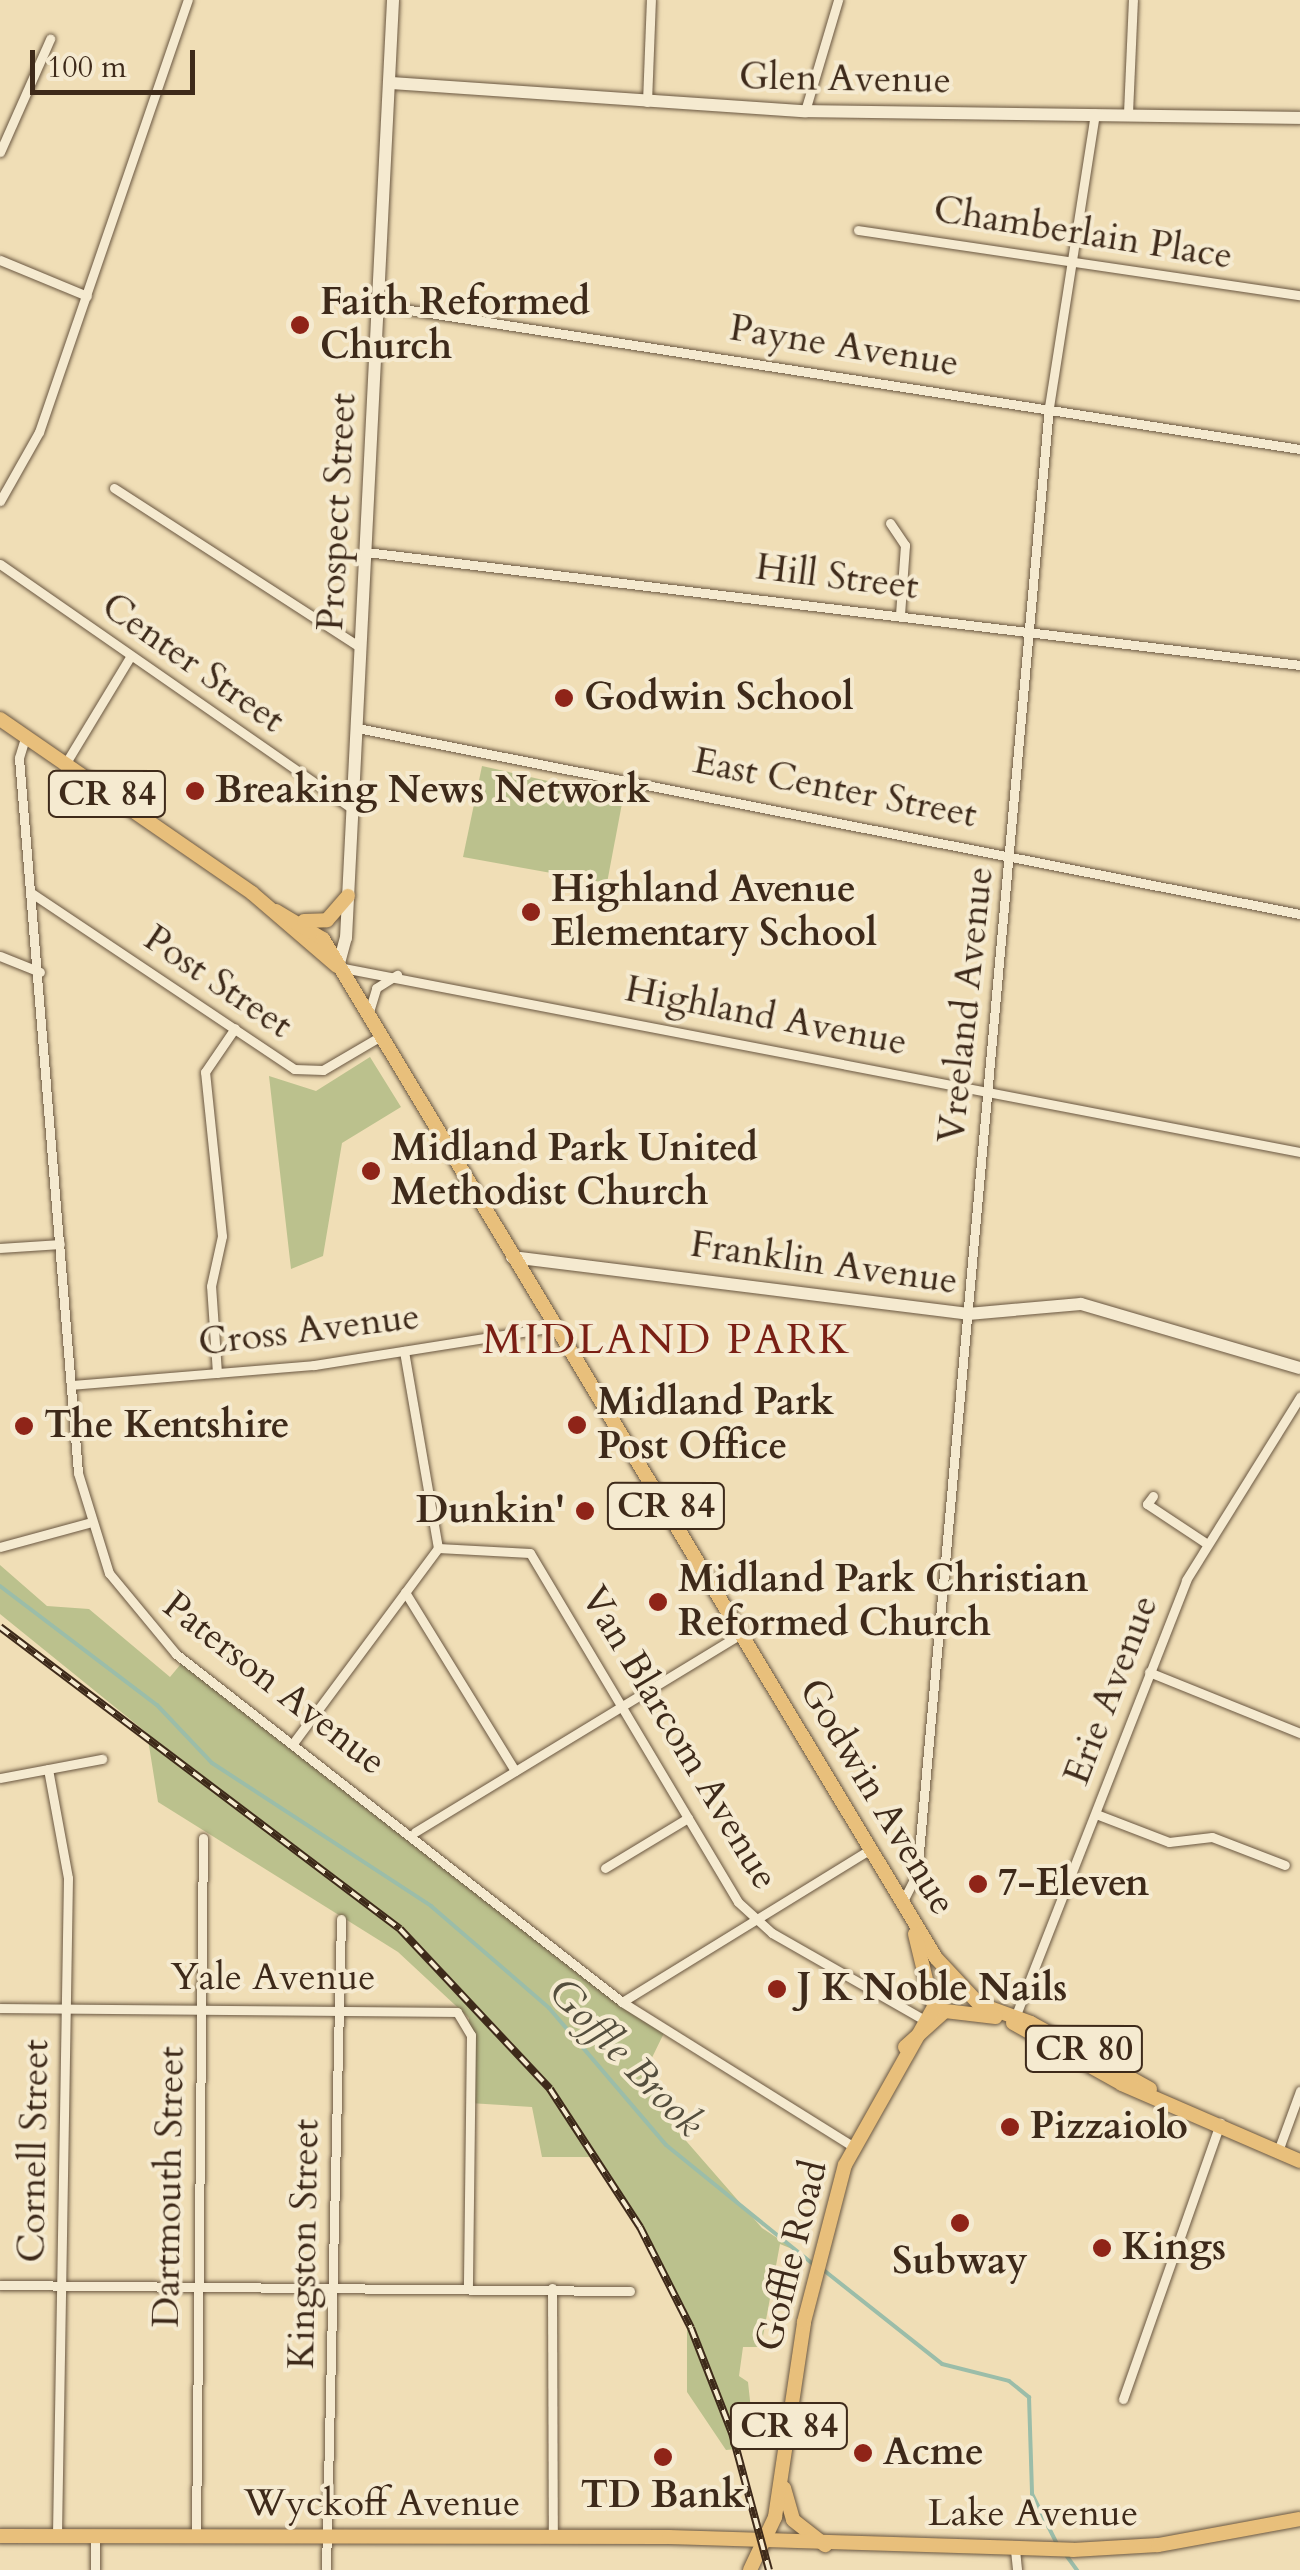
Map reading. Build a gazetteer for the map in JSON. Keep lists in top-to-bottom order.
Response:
{
  "streets": {
    "main road": [
      "CR 84",
      "Godwin Avenue",
      "CR 80",
      "Goffle Road",
      "Wyckoff Avenue",
      "Lake Avenue"
    ],
    "street": [
      "Glen Avenue",
      "Chamberlain Place",
      "Payne Avenue",
      "Prospect Street",
      "Hill Street",
      "Center Street",
      "East Center Street",
      "Post Street",
      "Vreeland Avenue",
      "Highland Avenue",
      "Franklin Avenue",
      "Cross Avenue",
      "Paterson Avenue",
      "Erie Avenue",
      "Van Blarcom Avenue",
      "Yale Avenue",
      "Cornell Street",
      "Dartmouth Street",
      "Kingston Street"
    ]
  },
  "crossings": [
    ["Glen Avenue", "Prospect Street"],
    ["Glen Avenue", "Vreeland Avenue"],
    ["Chamberlain Place", "Vreeland Avenue"],
    ["Payne Avenue", "Prospect Street"],
    ["Payne Avenue", "Vreeland Avenue"],
    ["Prospect Street", "Hill Street"],
    ["Prospect Street", "Center Street"],
    ["Prospect Street", "East Center Street"],
    ["Prospect Street", "Highland Avenue"],
    ["Prospect Street", "Godwin Avenue"],
    ["Hill Street", "Vreeland Avenue"],
    ["East Center Street", "Vreeland Avenue"],
    ["Post Street", "Paterson Avenue"],
    ["Post Street", "Godwin Avenue"],
    ["Vreeland Avenue", "Highland Avenue"],
    ["Vreeland Avenue", "Franklin Avenue"],
    ["Vreeland Avenue", "Godwin Avenue"],
    ["Highland Avenue", "Godwin Avenue"],
    ["Franklin Avenue", "Godwin Avenue"],
    ["Cross Avenue", "Paterson Avenue"],
    ["Cross Avenue", "Godwin Avenue"],
    ["Paterson Avenue", "Godwin Avenue"],
    ["Paterson Avenue", "Goffle Road"],
    ["Erie Avenue", "Godwin Avenue"],
    ["Van Blarcom Avenue", "Goffle Road"],
    ["Godwin Avenue", "Goffle Road"],
    ["Yale Avenue", "Cornell Street"],
    ["Yale Avenue", "Dartmouth Street"],
    ["Yale Avenue", "Kingston Street"],
    ["Cornell Street", "Wyckoff Avenue"],
    ["Dartmouth Street", "Wyckoff Avenue"],
    ["Kingston Street", "Wyckoff Avenue"],
    ["Goffle Road", "Wyckoff Avenue"],
    ["Goffle Road", "Lake Avenue"],
    ["Wyckoff Avenue", "Lake Avenue"]
  ],
  "districts": ["MIDLAND PARK"],
  "water": ["Goffle Brook"],
  "places": [
    "Faith Reformed Church",
    "Godwin School",
    "Breaking News Network",
    "Highland Avenue Elementary School",
    "Midland Park United Methodist Church",
    "Midland Park Post Office",
    "The Kentshire",
    "Dunkin'",
    "Midland Park Christian Reformed Church",
    "7-Eleven",
    "J K Noble Nails",
    "Pizzaiolo",
    "Subway",
    "Kings",
    "Acme",
    "TD Bank"
  ],
  "scale_bar": "100 m"
}
